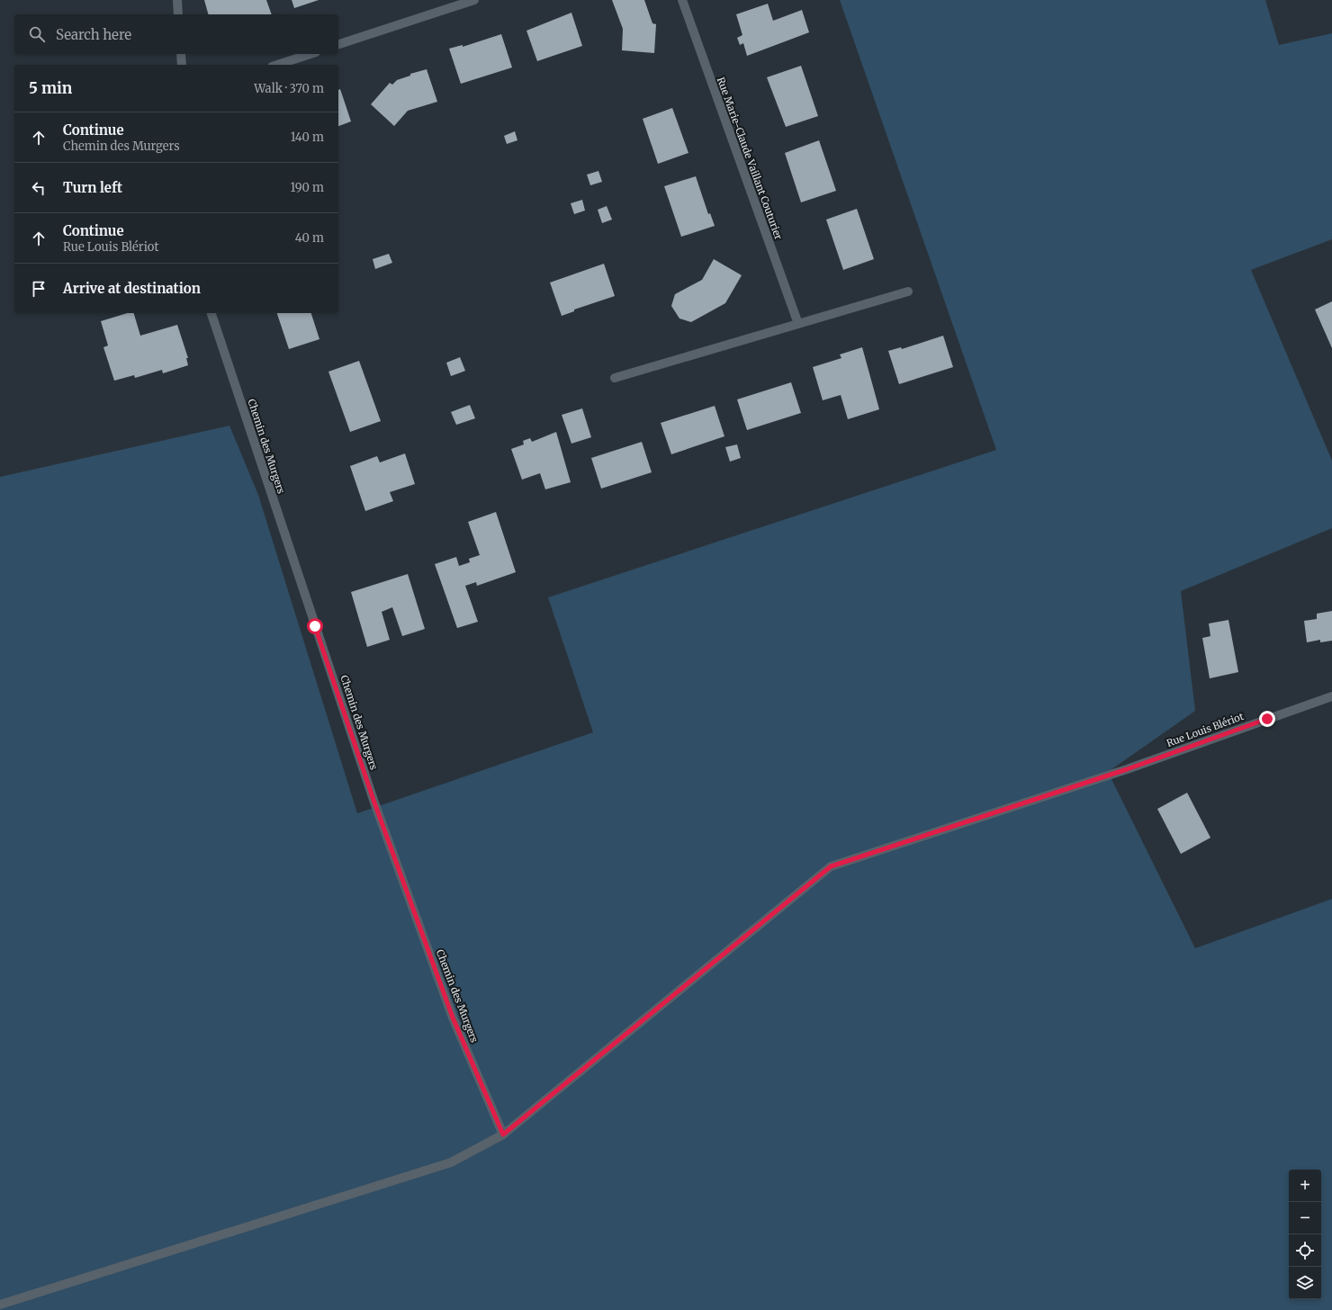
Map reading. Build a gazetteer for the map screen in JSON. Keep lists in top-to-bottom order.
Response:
{
  "streets": {
    "street": ["Rue Marie-Claude Vaillant Couturier", "Chemin des Murgers", "Rue Louis Blériot"]
  },
  "crossings": [
    ["Chemin des Murgers", "Rue Louis Blériot"]
  ],
  "page": {
    "search": "Search here",
    "heading": ["5 min", "Walk · 370 m"],
    "list": [
      ["Continue", "Chemin des Murgers", "140 m"],
      ["Turn left", "190 m"],
      ["Continue", "Rue Louis Blériot", "40 m"],
      "Arrive at destination"
    ],
    "map_buttons": ["+", "−"]
  }
}
